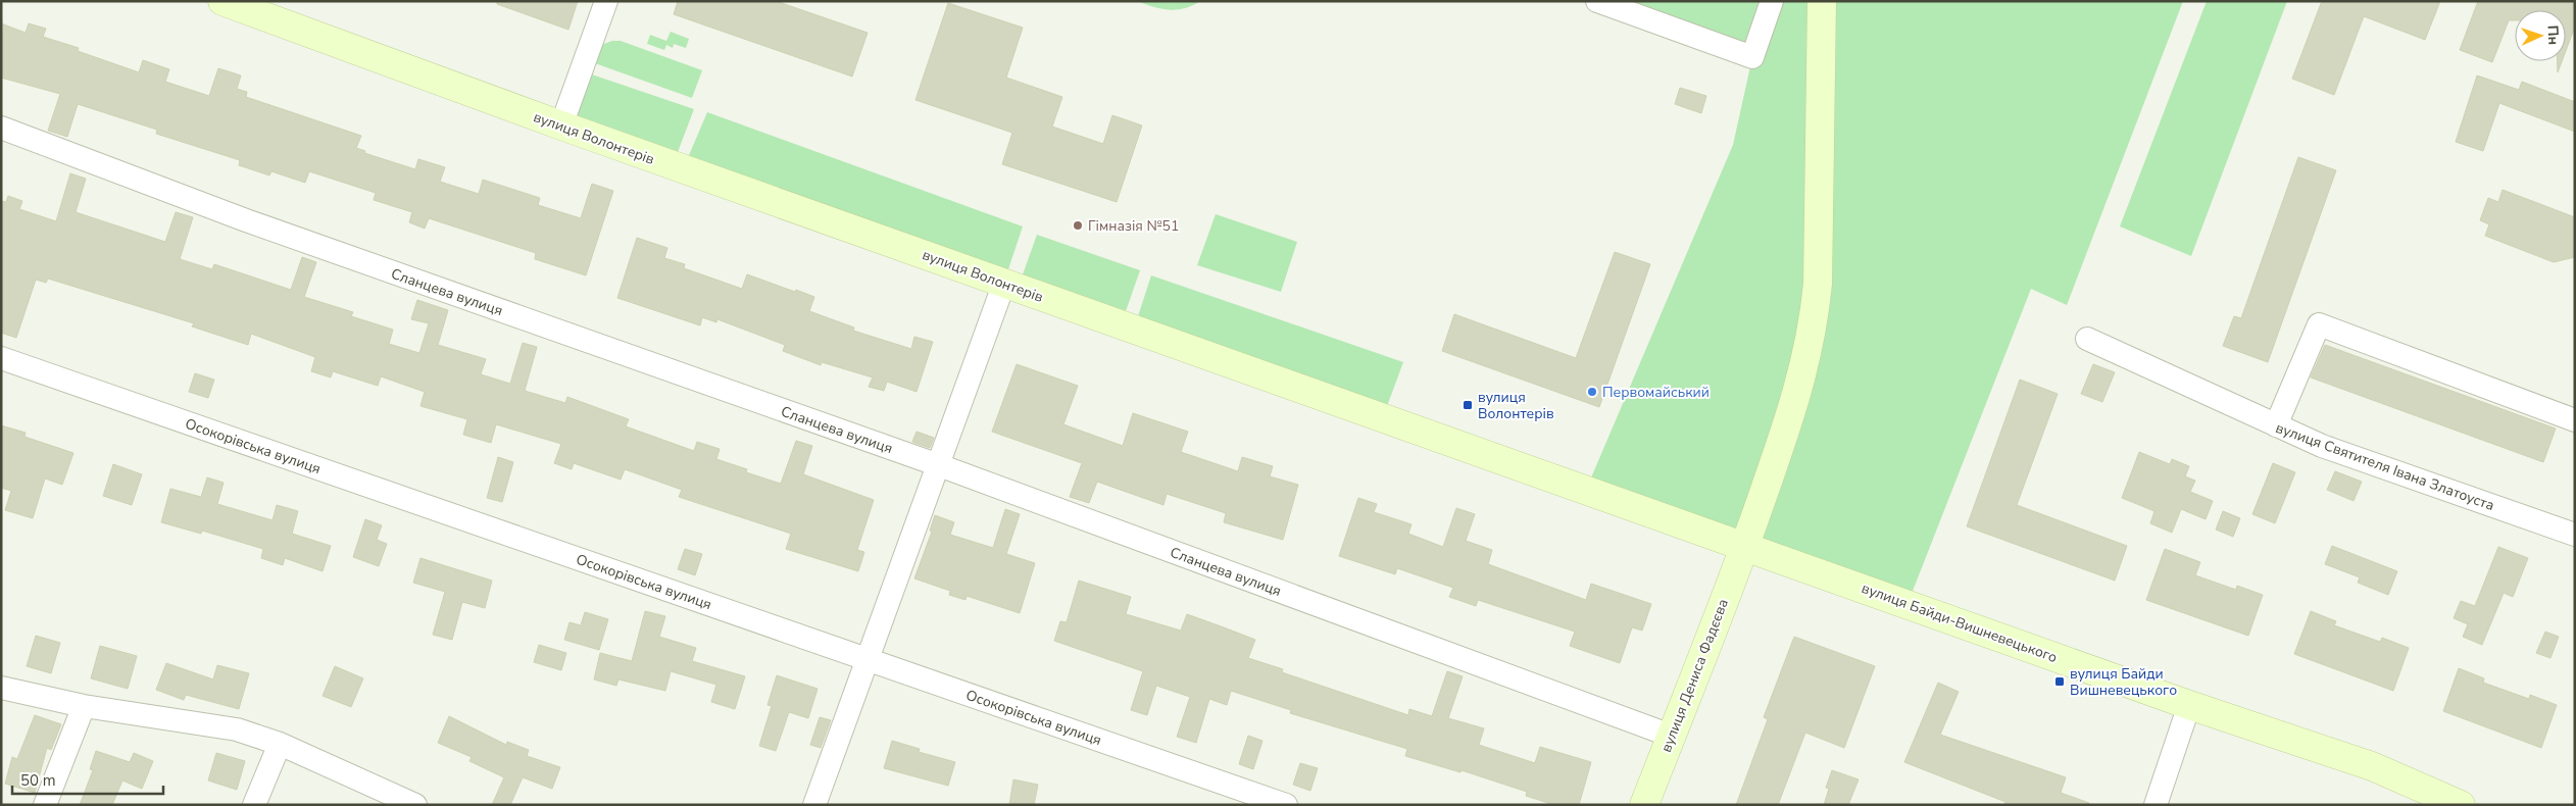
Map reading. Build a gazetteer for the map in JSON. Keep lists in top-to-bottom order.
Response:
{
  "streets": {
    "street": [
      "вулиця Волонтерів",
      "Сланцева вулиця",
      "Осокорівська вулиця",
      "вулиця Святителя Івана Златоуста",
      "вулиця Байди-Вишневецького",
      "вулиця Дениса Фадєєва"
    ]
  },
  "crossings": [
    ["вулиця Волонтерів", "вулиця Байди-Вишневецького"],
    ["вулиця Волонтерів", "вулиця Дениса Фадєєва"],
    ["Сланцева вулиця", "вулиця Дениса Фадєєва"],
    ["вулиця Байди-Вишневецького", "вулиця Дениса Фадєєва"]
  ],
  "places": {
    "other": ["Гімназія №51", "Первомайський"],
    "transit": ["вулиця Волонтерів", "вулиця Байди Вишневецького"]
  },
  "scale_bar": "50 m",
  "north": "right"
}
